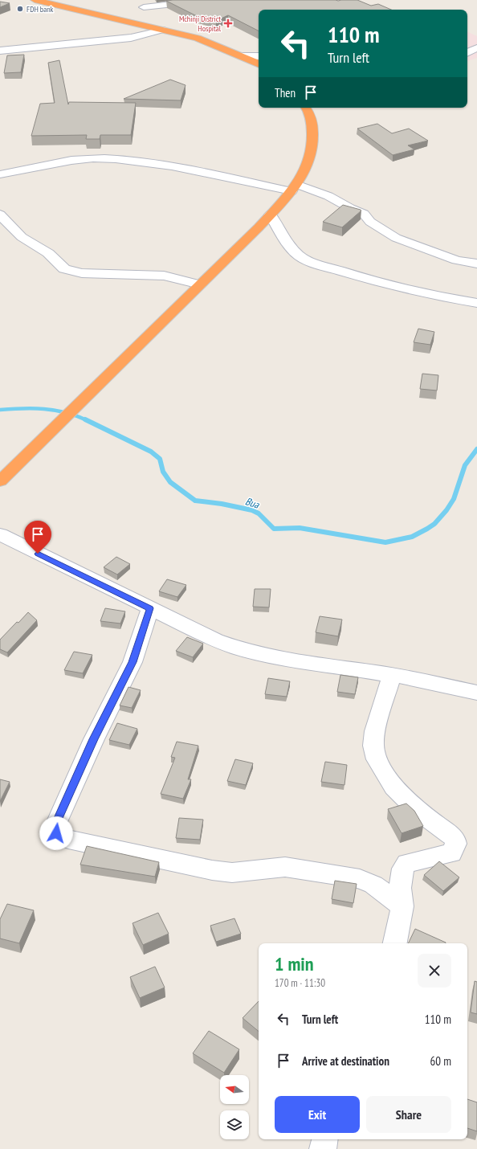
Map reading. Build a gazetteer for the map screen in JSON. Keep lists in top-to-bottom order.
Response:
{
  "water": ["Bua"],
  "places": {
    "other": ["FDH bank"],
    "health": ["Mchinji District Hospital"]
  },
  "north": "left",
  "page": {
    "turn": ["110 m", "Turn left"],
    "then": "Then",
    "heading": ["1 min", "170 m · 11:30"],
    "list": [
      {
        "name": "Turn left",
        "value": "110 m"
      },
      {
        "name": "Arrive at destination",
        "value": "60 m"
      }
    ],
    "buttons": ["Exit", "Share"]
  }
}
